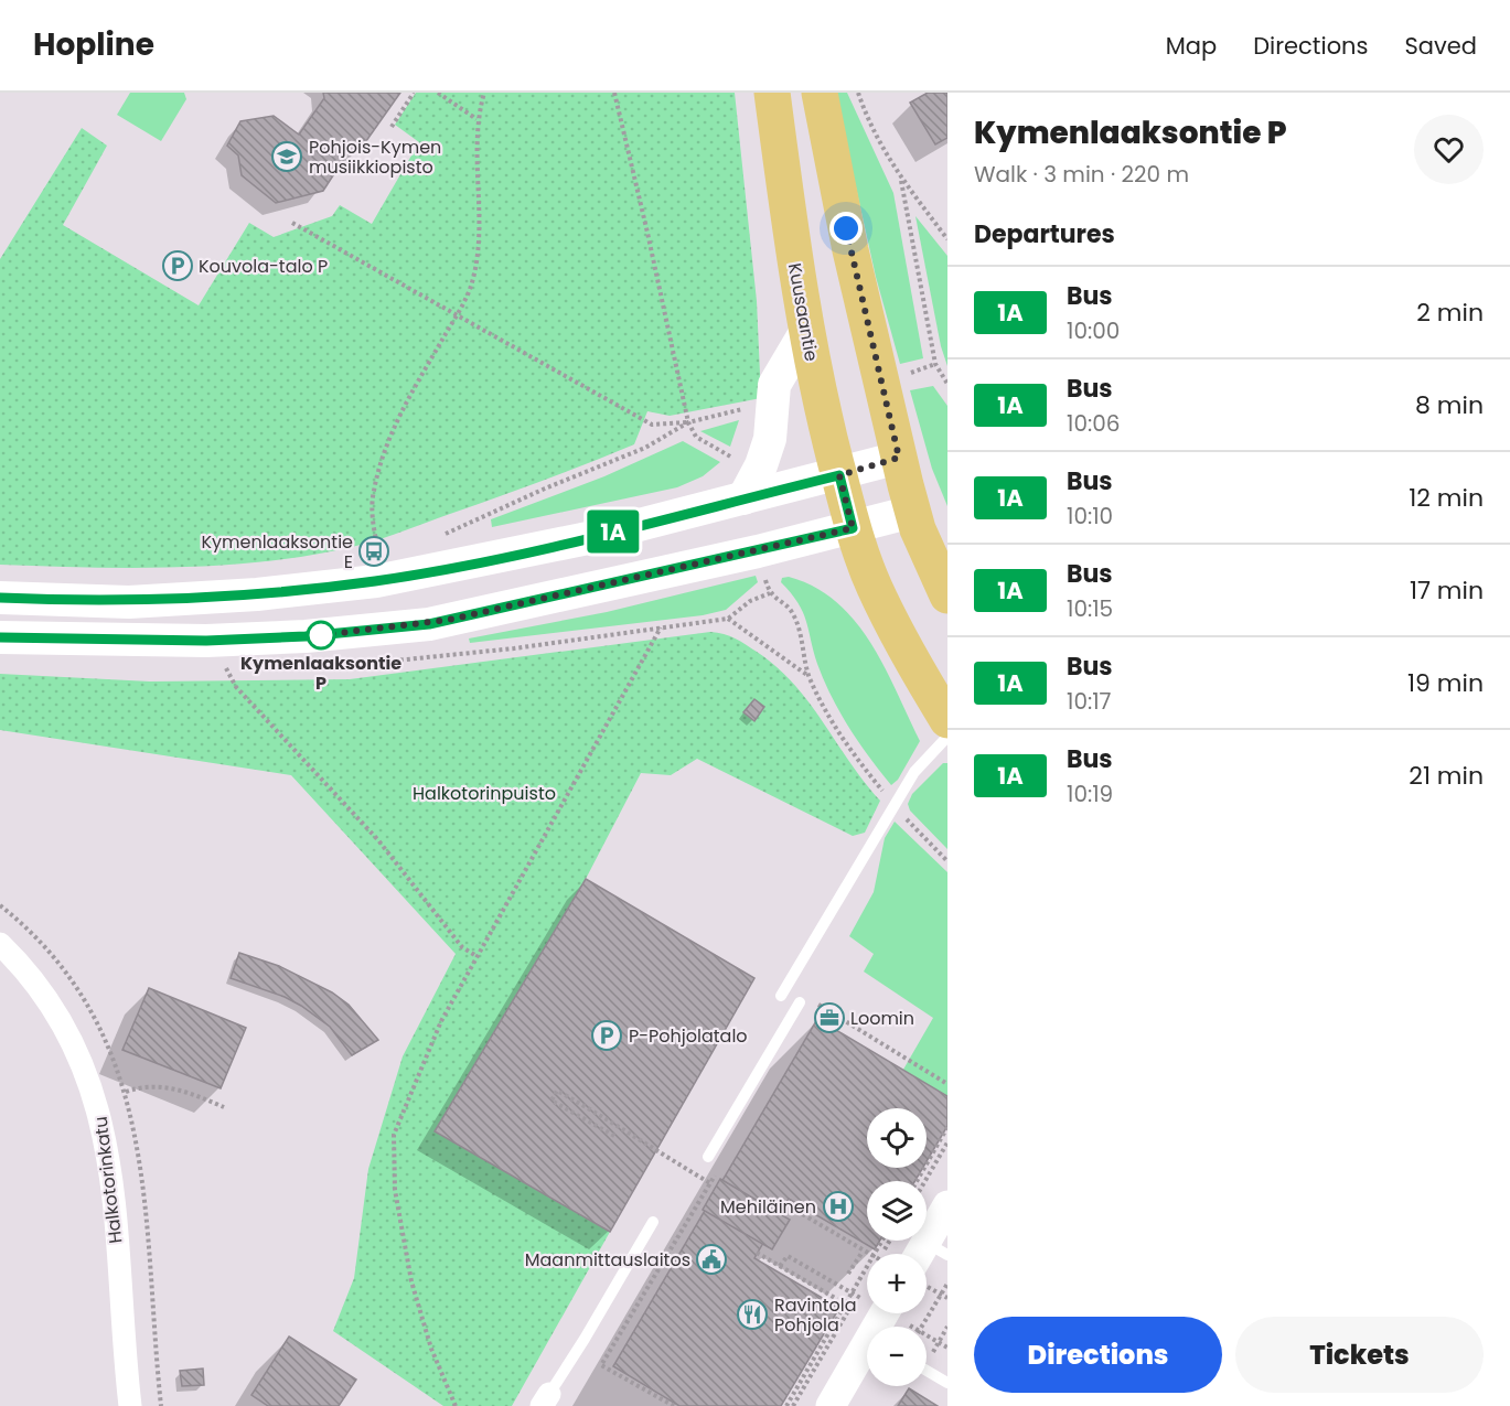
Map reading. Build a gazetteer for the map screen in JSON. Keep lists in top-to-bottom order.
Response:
{
  "streets": {
    "main road": ["Kuusaantie"],
    "street": ["Halkotorinkatu"]
  },
  "parks": ["Halkotorinpuisto"],
  "places": {
    "school or university": ["Pohjois-Kymen musiikkiopisto"],
    "parking": ["Kouvola-talo P", "P-Pohjolatalo"],
    "bus stop": ["Kymenlaaksontie E"],
    "other": ["Kymenlaaksontie P"],
    "office": ["Loomin"],
    "hospital": ["Mehiläinen"],
    "public building": ["Maanmittauslaitos"],
    "restaurant": ["Ravintola Pohjola"]
  },
  "lines": ["bus line 1A"],
  "page": {
    "header": "Hopline",
    "nav": ["Map", "Directions", "Saved"],
    "on_map": "1A",
    "heading": [
      ["Kymenlaaksontie P", "Walk · 3 min · 220 m"],
      "Departures"
    ],
    "list": [
      {
        "mark": "1A",
        "name": "Bus",
        "note": "10:00",
        "value": "2 min"
      },
      {
        "mark": "1A",
        "name": "Bus",
        "note": "10:06",
        "value": "8 min"
      },
      {
        "mark": "1A",
        "name": "Bus",
        "note": "10:10",
        "value": "12 min"
      },
      {
        "mark": "1A",
        "name": "Bus",
        "note": "10:15",
        "value": "17 min"
      },
      {
        "mark": "1A",
        "name": "Bus",
        "note": "10:17",
        "value": "19 min"
      },
      {
        "mark": "1A",
        "name": "Bus",
        "note": "10:19",
        "value": "21 min"
      }
    ],
    "map_buttons": ["+", "−"],
    "buttons": ["Directions", "Tickets"]
  }
}
